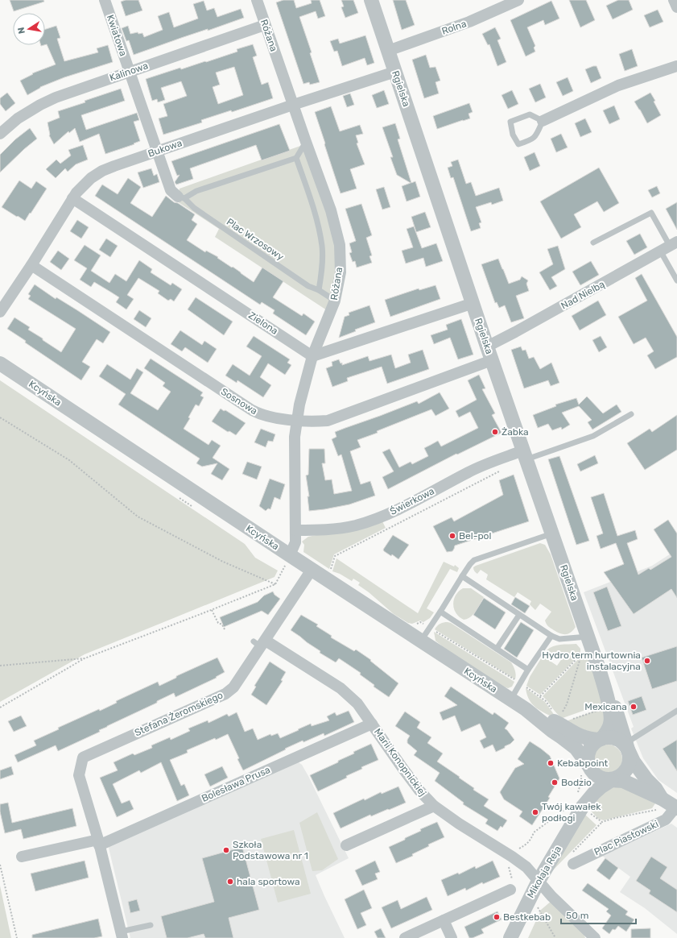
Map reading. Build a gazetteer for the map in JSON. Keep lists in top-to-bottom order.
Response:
{
  "streets": {
    "street": [
      "Rolna",
      "Kwiatowa",
      "Różana",
      "Kalinowa",
      "Rgielska",
      "Bukowa",
      "Nad Nielbą",
      "Zielona",
      "Kcyńska",
      "Sosnowa",
      "Świerkowa",
      "Stefana Żeromskiego",
      "Marii Konopnickiej",
      "Bolesława Prusa",
      "Plac Piastowski",
      "Mikołaja Reja"
    ],
    "lane": ["Plac Wrzosowy"]
  },
  "crossings": [
    ["Rolna", "Rgielska"],
    ["Kwiatowa", "Kalinowa"],
    ["Kwiatowa", "Bukowa"],
    ["Kwiatowa", "Plac Wrzosowy"],
    ["Różana", "Kalinowa"],
    ["Różana", "Bukowa"],
    ["Różana", "Plac Wrzosowy"],
    ["Różana", "Zielona"],
    ["Różana", "Kcyńska"],
    ["Różana", "Sosnowa"],
    ["Różana", "Świerkowa"],
    ["Rgielska", "Bukowa"],
    ["Rgielska", "Nad Nielbą"],
    ["Rgielska", "Kcyńska"],
    ["Rgielska", "Sosnowa"],
    ["Rgielska", "Świerkowa"],
    ["Rgielska", "Mikołaja Reja"],
    ["Bukowa", "Zielona"],
    ["Bukowa", "Sosnowa"],
    ["Kcyńska", "Stefana Żeromskiego"],
    ["Kcyńska", "Mikołaja Reja"],
    ["Stefana Żeromskiego", "Marii Konopnickiej"],
    ["Stefana Żeromskiego", "Bolesława Prusa"],
    ["Marii Konopnickiej", "Bolesława Prusa"],
    ["Marii Konopnickiej", "Mikołaja Reja"]
  ],
  "places": [
    "Żabka",
    "Bel-pol",
    "Hydro term hurtownia instalacyjna",
    "Mexicana",
    "Kebabpoint",
    "Bodzio",
    "Twój kawałek podłogi",
    "Szkoła Podstawowa nr 1",
    "hala sportowa",
    "Bestkebab"
  ],
  "scale_bar": "50 m",
  "north": "left"
}
